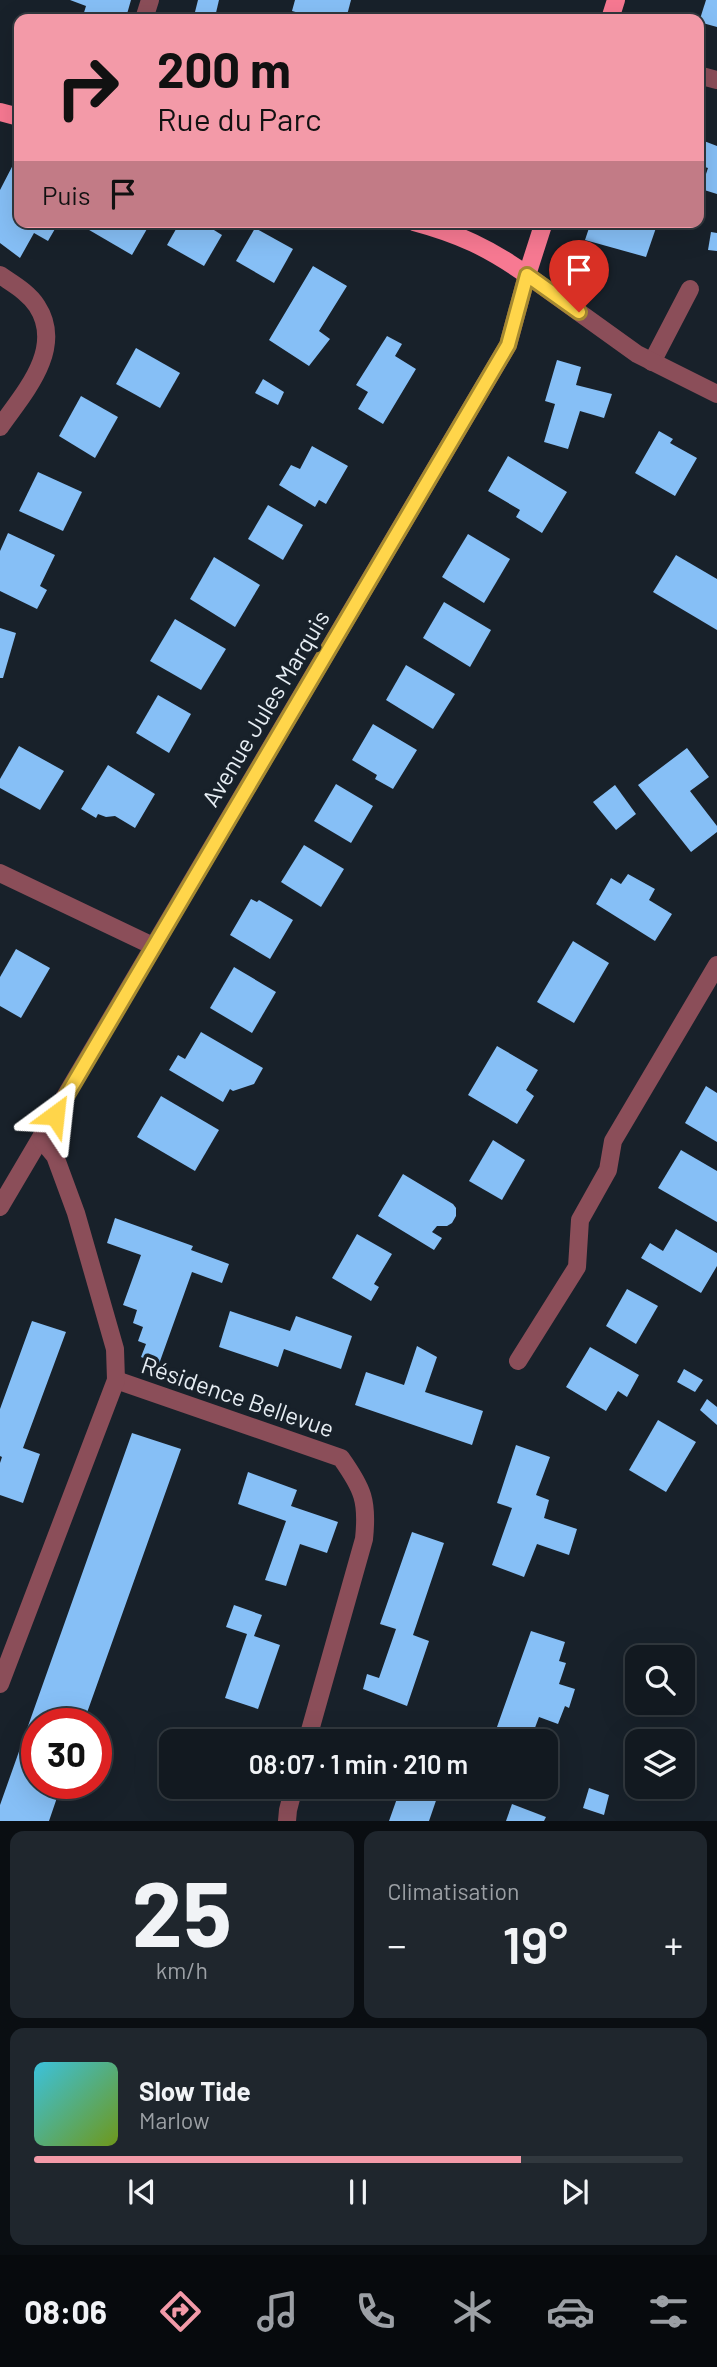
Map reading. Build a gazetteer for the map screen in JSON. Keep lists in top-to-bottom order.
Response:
{
  "streets": {
    "main road": ["Avenue Jules Marquis"],
    "street": ["Résidence Bellevue"]
  },
  "crossings": [
    ["Avenue Jules Marquis", "Résidence Bellevue"]
  ],
  "page": {
    "turn": ["200 m", "Rue du Parc"],
    "then": "Puis",
    "limit": "30",
    "trip": "08:07 · 1 min · 210 m",
    "tile": [
      ["25", "km/h"],
      "Climatisation"
    ],
    "heat": ["−", "19°", "+"],
    "song": ["Slow Tide", "Marlow"],
    "tabs": "08:06"
  }
}
